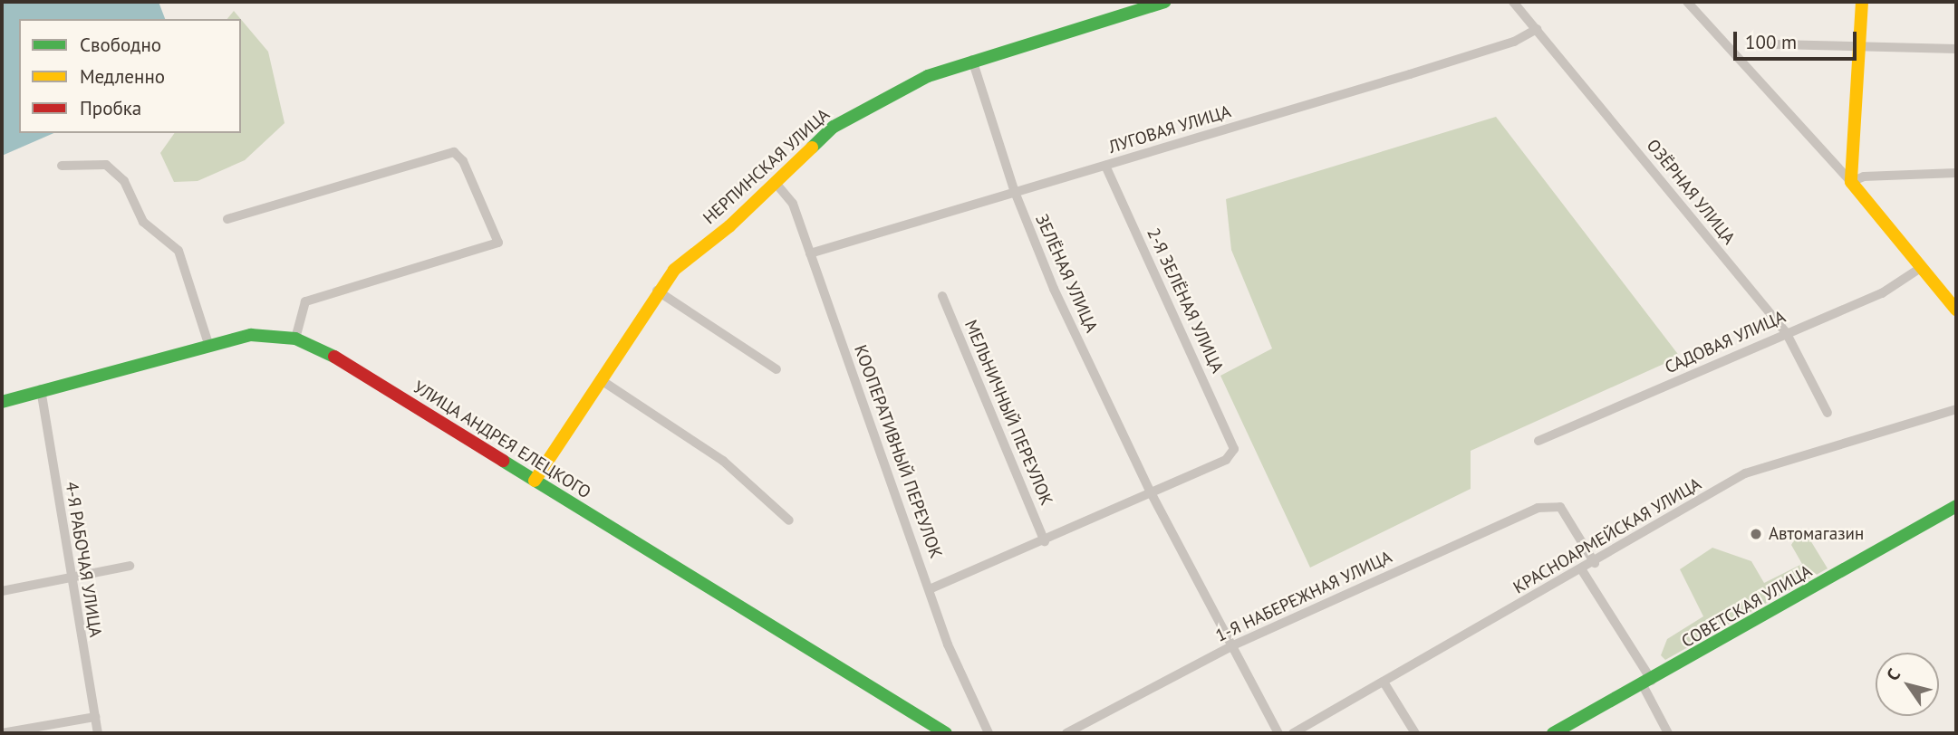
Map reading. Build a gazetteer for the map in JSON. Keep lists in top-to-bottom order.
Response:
{
  "streets": {
    "main road": ["НЕРПИНСКАЯ УЛИЦА", "УЛИЦА АНДРЕЯ ЕЛЕЦКОГО", "СОВЕТСКАЯ УЛИЦА"],
    "street": [
      "ЛУГОВАЯ УЛИЦА",
      "ОЗЁРНАЯ УЛИЦА",
      "ЗЕЛЁНАЯ УЛИЦА",
      "2-Я ЗЕЛЁНАЯ УЛИЦА",
      "САДОВАЯ УЛИЦА",
      "МЕЛЬНИЧНЫЙ ПЕРЕУЛОК",
      "КООПЕРАТИВНЫЙ ПЕРЕУЛОК",
      "КРАСНОАРМЕЙСКАЯ УЛИЦА",
      "4-Я РАБОЧАЯ УЛИЦА",
      "1-Я НАБЕРЕЖНАЯ УЛИЦА"
    ]
  },
  "crossings": [
    ["ЛУГОВАЯ УЛИЦА", "ОЗЁРНАЯ УЛИЦА"],
    ["ЛУГОВАЯ УЛИЦА", "ЗЕЛЁНАЯ УЛИЦА"],
    ["ЛУГОВАЯ УЛИЦА", "2-Я ЗЕЛЁНАЯ УЛИЦА"],
    ["ЛУГОВАЯ УЛИЦА", "КООПЕРАТИВНЫЙ ПЕРЕУЛОК"],
    ["НЕРПИНСКАЯ УЛИЦА", "ЗЕЛЁНАЯ УЛИЦА"],
    ["НЕРПИНСКАЯ УЛИЦА", "УЛИЦА АНДРЕЯ ЕЛЕЦКОГО"],
    ["НЕРПИНСКАЯ УЛИЦА", "КООПЕРАТИВНЫЙ ПЕРЕУЛОК"],
    ["ОЗЁРНАЯ УЛИЦА", "САДОВАЯ УЛИЦА"],
    ["ЗЕЛЁНАЯ УЛИЦА", "2-Я ЗЕЛЁНАЯ УЛИЦА"],
    ["ЗЕЛЁНАЯ УЛИЦА", "1-Я НАБЕРЕЖНАЯ УЛИЦА"],
    ["УЛИЦА АНДРЕЯ ЕЛЕЦКОГО", "4-Я РАБОЧАЯ УЛИЦА"],
    ["КРАСНОАРМЕЙСКАЯ УЛИЦА", "1-Я НАБЕРЕЖНАЯ УЛИЦА"]
  ],
  "places": ["Автомагазин"],
  "legend": ["Свободно", "Медленно", "Пробка"],
  "scale_bar": "100 m",
  "north": "top left"
}
